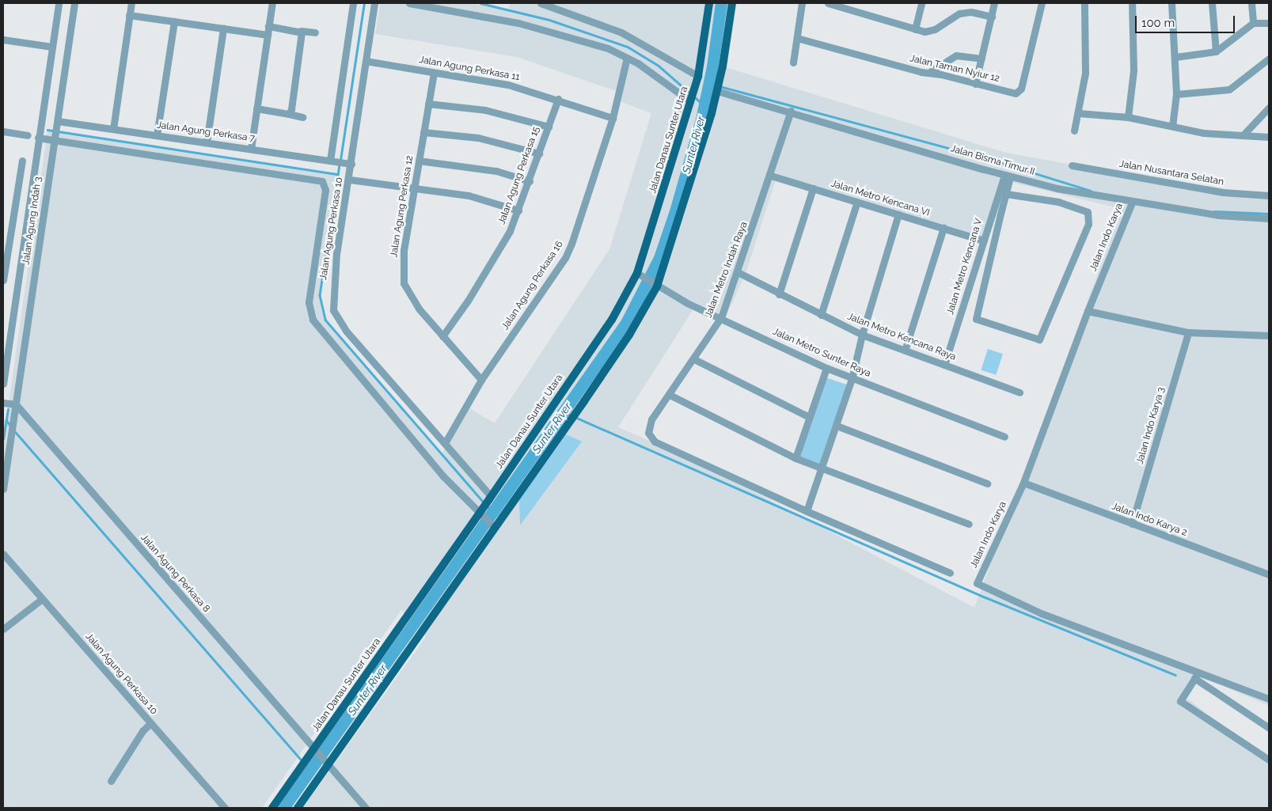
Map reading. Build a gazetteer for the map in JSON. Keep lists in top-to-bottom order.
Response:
{
  "streets": {
    "main road": ["Jalan Danau Sunter Utara"],
    "street": [
      "Jalan Agung Perkasa 11",
      "Jalan Taman Nyiur 12",
      "Jalan Agung Perkasa 7",
      "Jalan Bisma Timur II",
      "Jalan Nusantara Selatan",
      "Jalan Agung Perkasa 15",
      "Jalan Metro Kencana VI",
      "Jalan Agung Perkasa 12",
      "Jalan Agung Indah 3",
      "Jalan Agung Perkasa 10",
      "Jalan Indo Karya",
      "Jalan Metro Kencana V",
      "Jalan Metro Indah Raya",
      "Jalan Agung Perkasa 16",
      "Jalan Metro Kencana Raya",
      "Jalan Metro Sunter Raya",
      "Jalan Indo Karya 3",
      "Jalan Indo Karya 2",
      "Jalan Agung Perkasa 8"
    ]
  },
  "crossings": [
    ["Jalan Agung Perkasa 11", "Jalan Agung Perkasa 15"],
    ["Jalan Agung Perkasa 11", "Jalan Agung Perkasa 12"],
    ["Jalan Agung Perkasa 11", "Jalan Agung Perkasa 10"],
    ["Jalan Agung Perkasa 11", "Jalan Agung Perkasa 16"],
    ["Jalan Agung Perkasa 7", "Jalan Agung Indah 3"],
    ["Jalan Agung Perkasa 7", "Jalan Agung Perkasa 10"],
    ["Jalan Danau Sunter Utara", "Jalan Agung Perkasa 10"],
    ["Jalan Danau Sunter Utara", "Jalan Metro Sunter Raya"],
    ["Jalan Danau Sunter Utara", "Jalan Agung Perkasa 8"],
    ["Jalan Bisma Timur II", "Jalan Indo Karya"],
    ["Jalan Bisma Timur II", "Jalan Metro Kencana V"],
    ["Jalan Bisma Timur II", "Jalan Metro Indah Raya"],
    ["Jalan Agung Perkasa 15", "Jalan Agung Perkasa 12"],
    ["Jalan Metro Kencana VI", "Jalan Metro Kencana V"],
    ["Jalan Metro Kencana VI", "Jalan Metro Indah Raya"],
    ["Jalan Agung Perkasa 12", "Jalan Agung Perkasa 16"],
    ["Jalan Agung Indah 3", "Jalan Agung Perkasa 10"],
    ["Jalan Agung Indah 3", "Jalan Agung Perkasa 8"],
    ["Jalan Agung Perkasa 10", "Jalan Agung Perkasa 16"],
    ["Jalan Indo Karya", "Jalan Indo Karya 2"],
    ["Jalan Metro Kencana V", "Jalan Metro Kencana Raya"],
    ["Jalan Metro Indah Raya", "Jalan Metro Kencana Raya"],
    ["Jalan Metro Indah Raya", "Jalan Metro Sunter Raya"],
    ["Jalan Indo Karya 3", "Jalan Indo Karya 2"]
  ],
  "water": ["Sunter River"],
  "scale_bar": "100 m"
}
